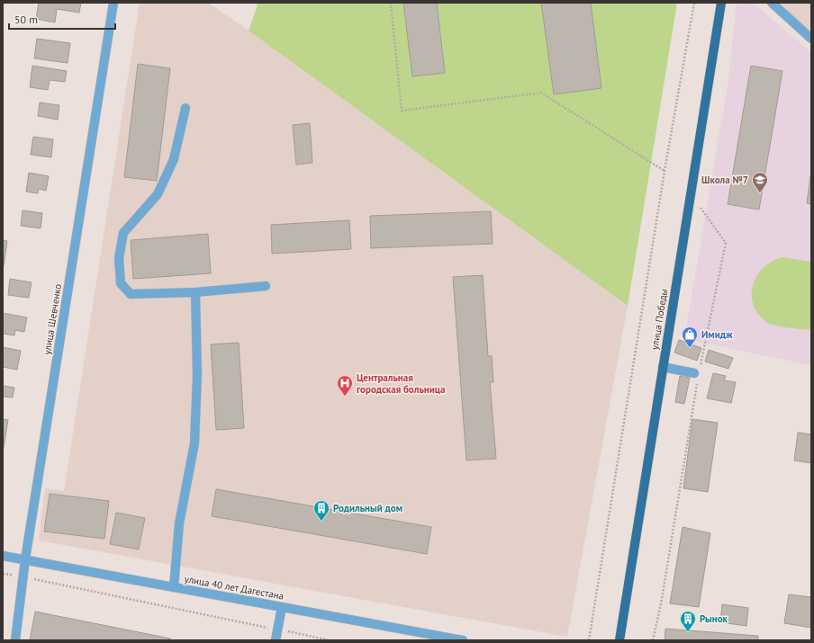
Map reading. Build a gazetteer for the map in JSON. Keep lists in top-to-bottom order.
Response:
{
  "streets": {
    "main road": ["улица Победы"],
    "street": ["улица Шевченко", "улица 40 лет Дагестана"]
  },
  "crossings": [
    ["улица Шевченко", "улица 40 лет Дагестана"]
  ],
  "places": {
    "school or university": ["Школа №7"],
    "shop": ["Имидж"],
    "hospital": ["Центральная городская больница"],
    "building": ["Родильный дом", "Рынок"]
  },
  "scale_bar": "50 m"
}
